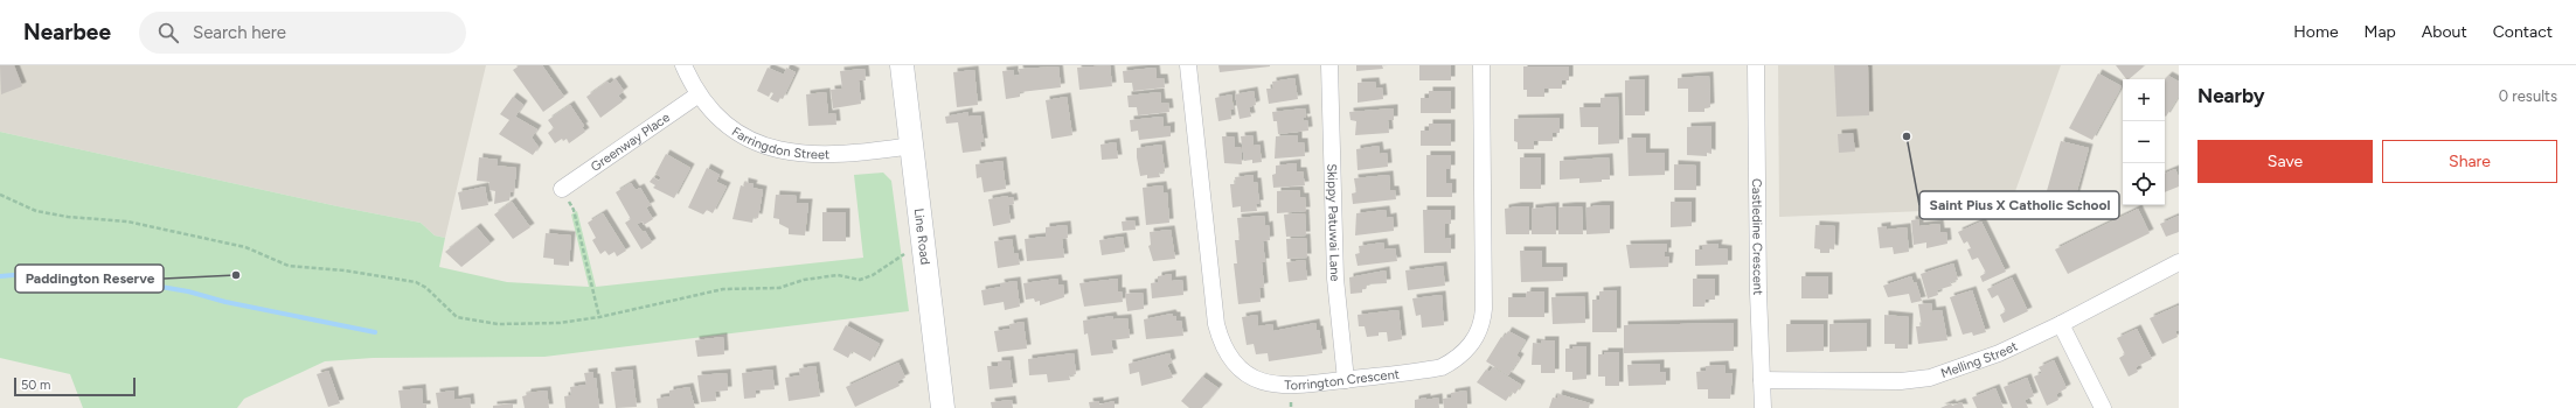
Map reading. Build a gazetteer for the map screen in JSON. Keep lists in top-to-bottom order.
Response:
{
  "streets": {
    "main road": ["Line Road"],
    "street": [
      "Farringdon Street",
      "Greenway Place",
      "Skippy Patuwai Lane",
      "Castledine Crescent",
      "Melling Street",
      "Torrington Crescent"
    ]
  },
  "crossings": [
    ["Farringdon Street", "Greenway Place"],
    ["Farringdon Street", "Line Road"],
    ["Skippy Patuwai Lane", "Torrington Crescent"],
    ["Castledine Crescent", "Melling Street"]
  ],
  "places": ["Saint Pius X Catholic School", "Paddington Reserve"],
  "scale_bar": "50 m",
  "page": {
    "header": "Nearbee",
    "search": "Search here",
    "nav": [
      "Home",
      "Map",
      "About",
      "Contact"
    ],
    "heading": ["Nearby", "0 results"],
    "map_buttons": ["+", "−"],
    "buttons": ["Save", "Share"],
    "scale": "50 m"
  }
}
